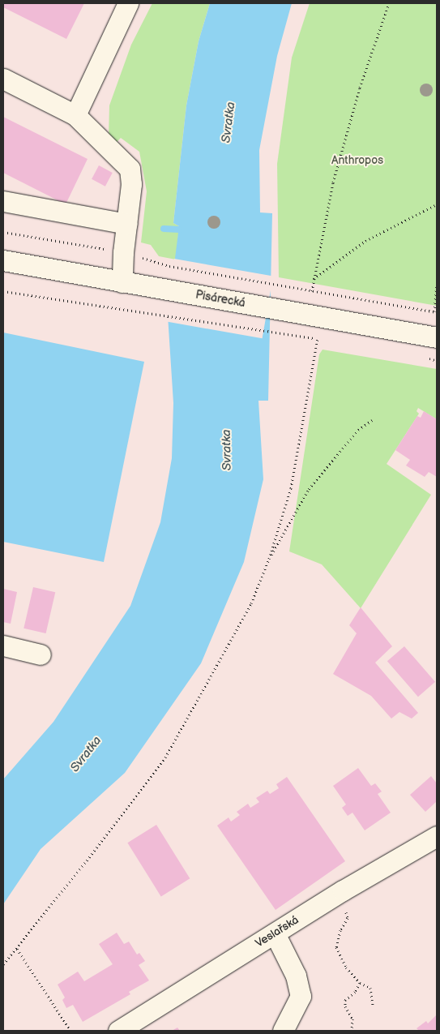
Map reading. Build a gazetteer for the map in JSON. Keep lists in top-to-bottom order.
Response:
{
  "streets": {
    "street": ["Pisárecká", "Veslařská"]
  },
  "water": ["Svratka"],
  "parks": ["Anthropos"]
}
